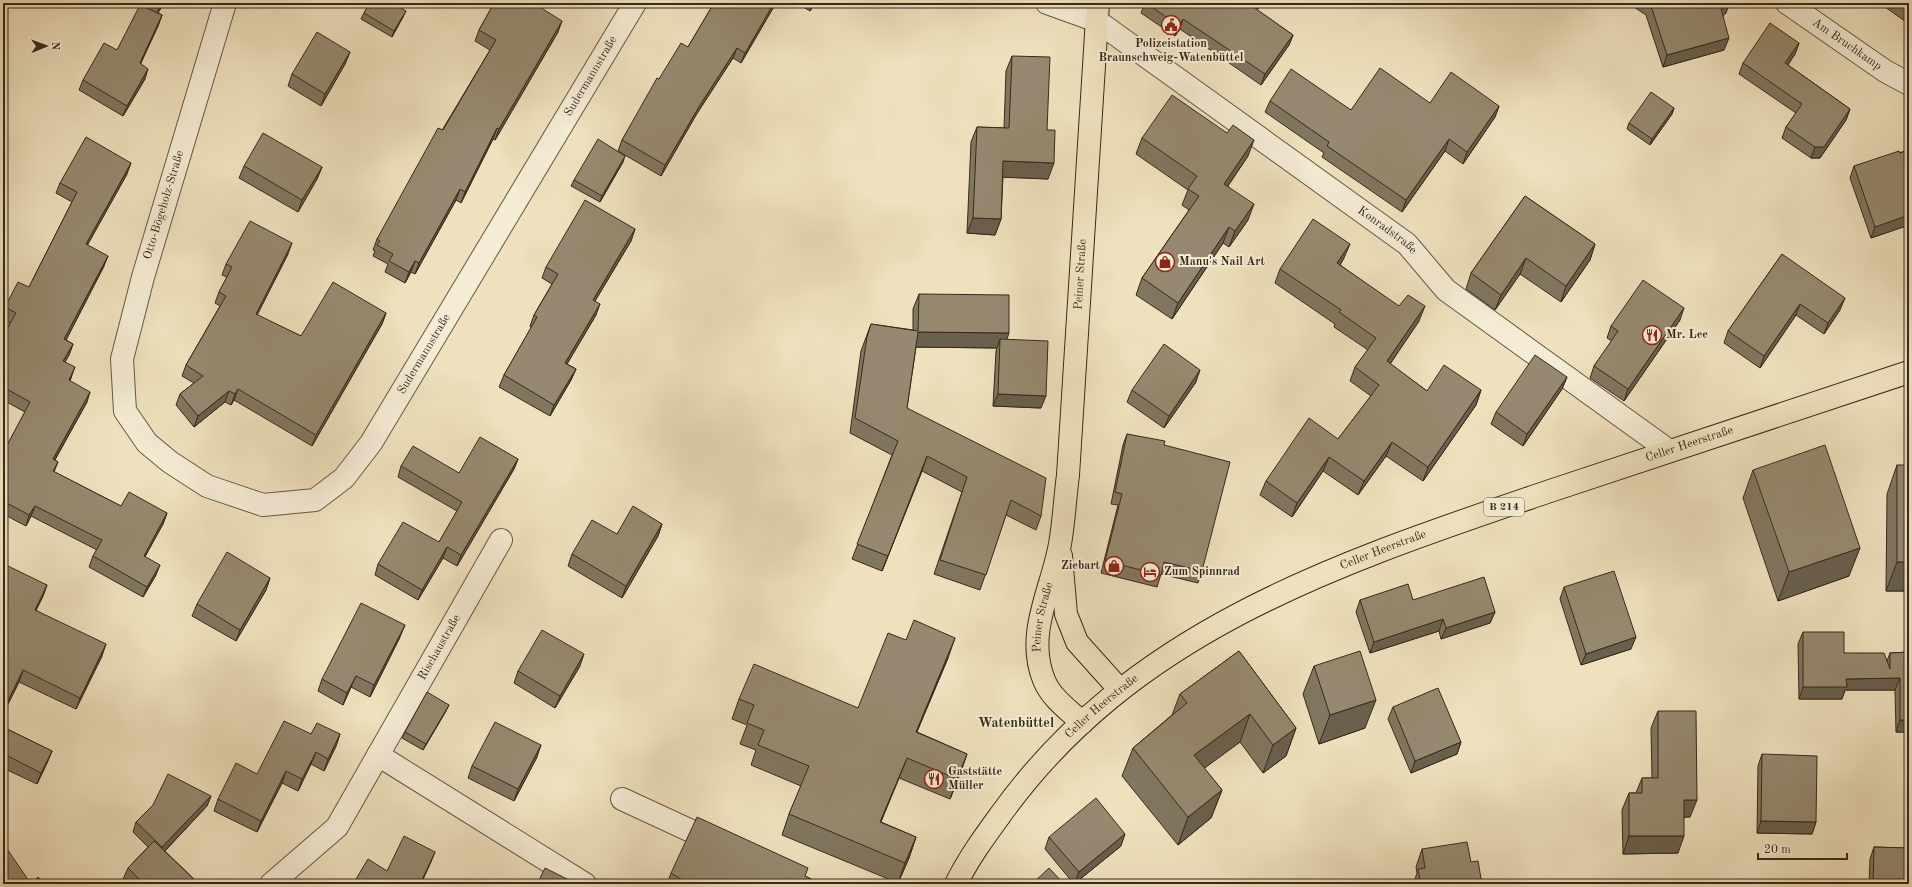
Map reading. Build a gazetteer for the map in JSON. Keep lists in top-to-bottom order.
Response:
{
  "streets": {
    "main road": ["Peiner Straße", "Celler Heerstraße", "B 214"],
    "street": [
      "Am Bruchkamp",
      "Sudermannstraße",
      "Otto-Bögeholz-Straße",
      "Konradstraße",
      "Rischaustraße"
    ]
  },
  "crossings": [
    ["Sudermannstraße", "Otto-Bögeholz-Straße"],
    ["Konradstraße", "Peiner Straße"],
    ["Konradstraße", "Celler Heerstraße"],
    ["Peiner Straße", "Celler Heerstraße"]
  ],
  "districts": ["Watenbüttel"],
  "places": {
    "public building": ["Polizeistation Braunschweig-Watenbüttel"],
    "shop": ["Manu's Nail Art", "Ziebart"],
    "restaurant": ["Mr. Lee", "Gaststätte Müller"],
    "hotel": ["Zum Spinnrad"]
  },
  "scale_bar": "20 m",
  "north": "right"
}
